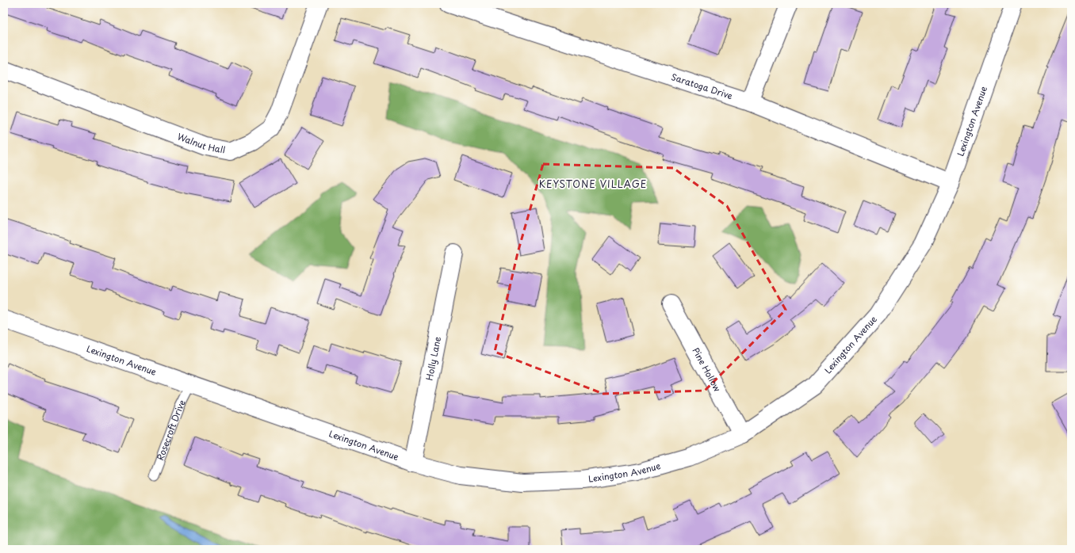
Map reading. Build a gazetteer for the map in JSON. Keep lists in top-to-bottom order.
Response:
{
  "streets": {
    "street": [
      "Saratoga Drive",
      "Lexington Avenue",
      "Walnut Hall",
      "Holly Lane",
      "Pine Hollow"
    ],
    "lane": ["Rosecroft Drive"]
  },
  "crossings": [
    ["Saratoga Drive", "Lexington Avenue"],
    ["Lexington Avenue", "Holly Lane"],
    ["Lexington Avenue", "Pine Hollow"],
    ["Lexington Avenue", "Rosecroft Drive"]
  ],
  "districts": ["KEYSTONE VILLAGE"]
}
